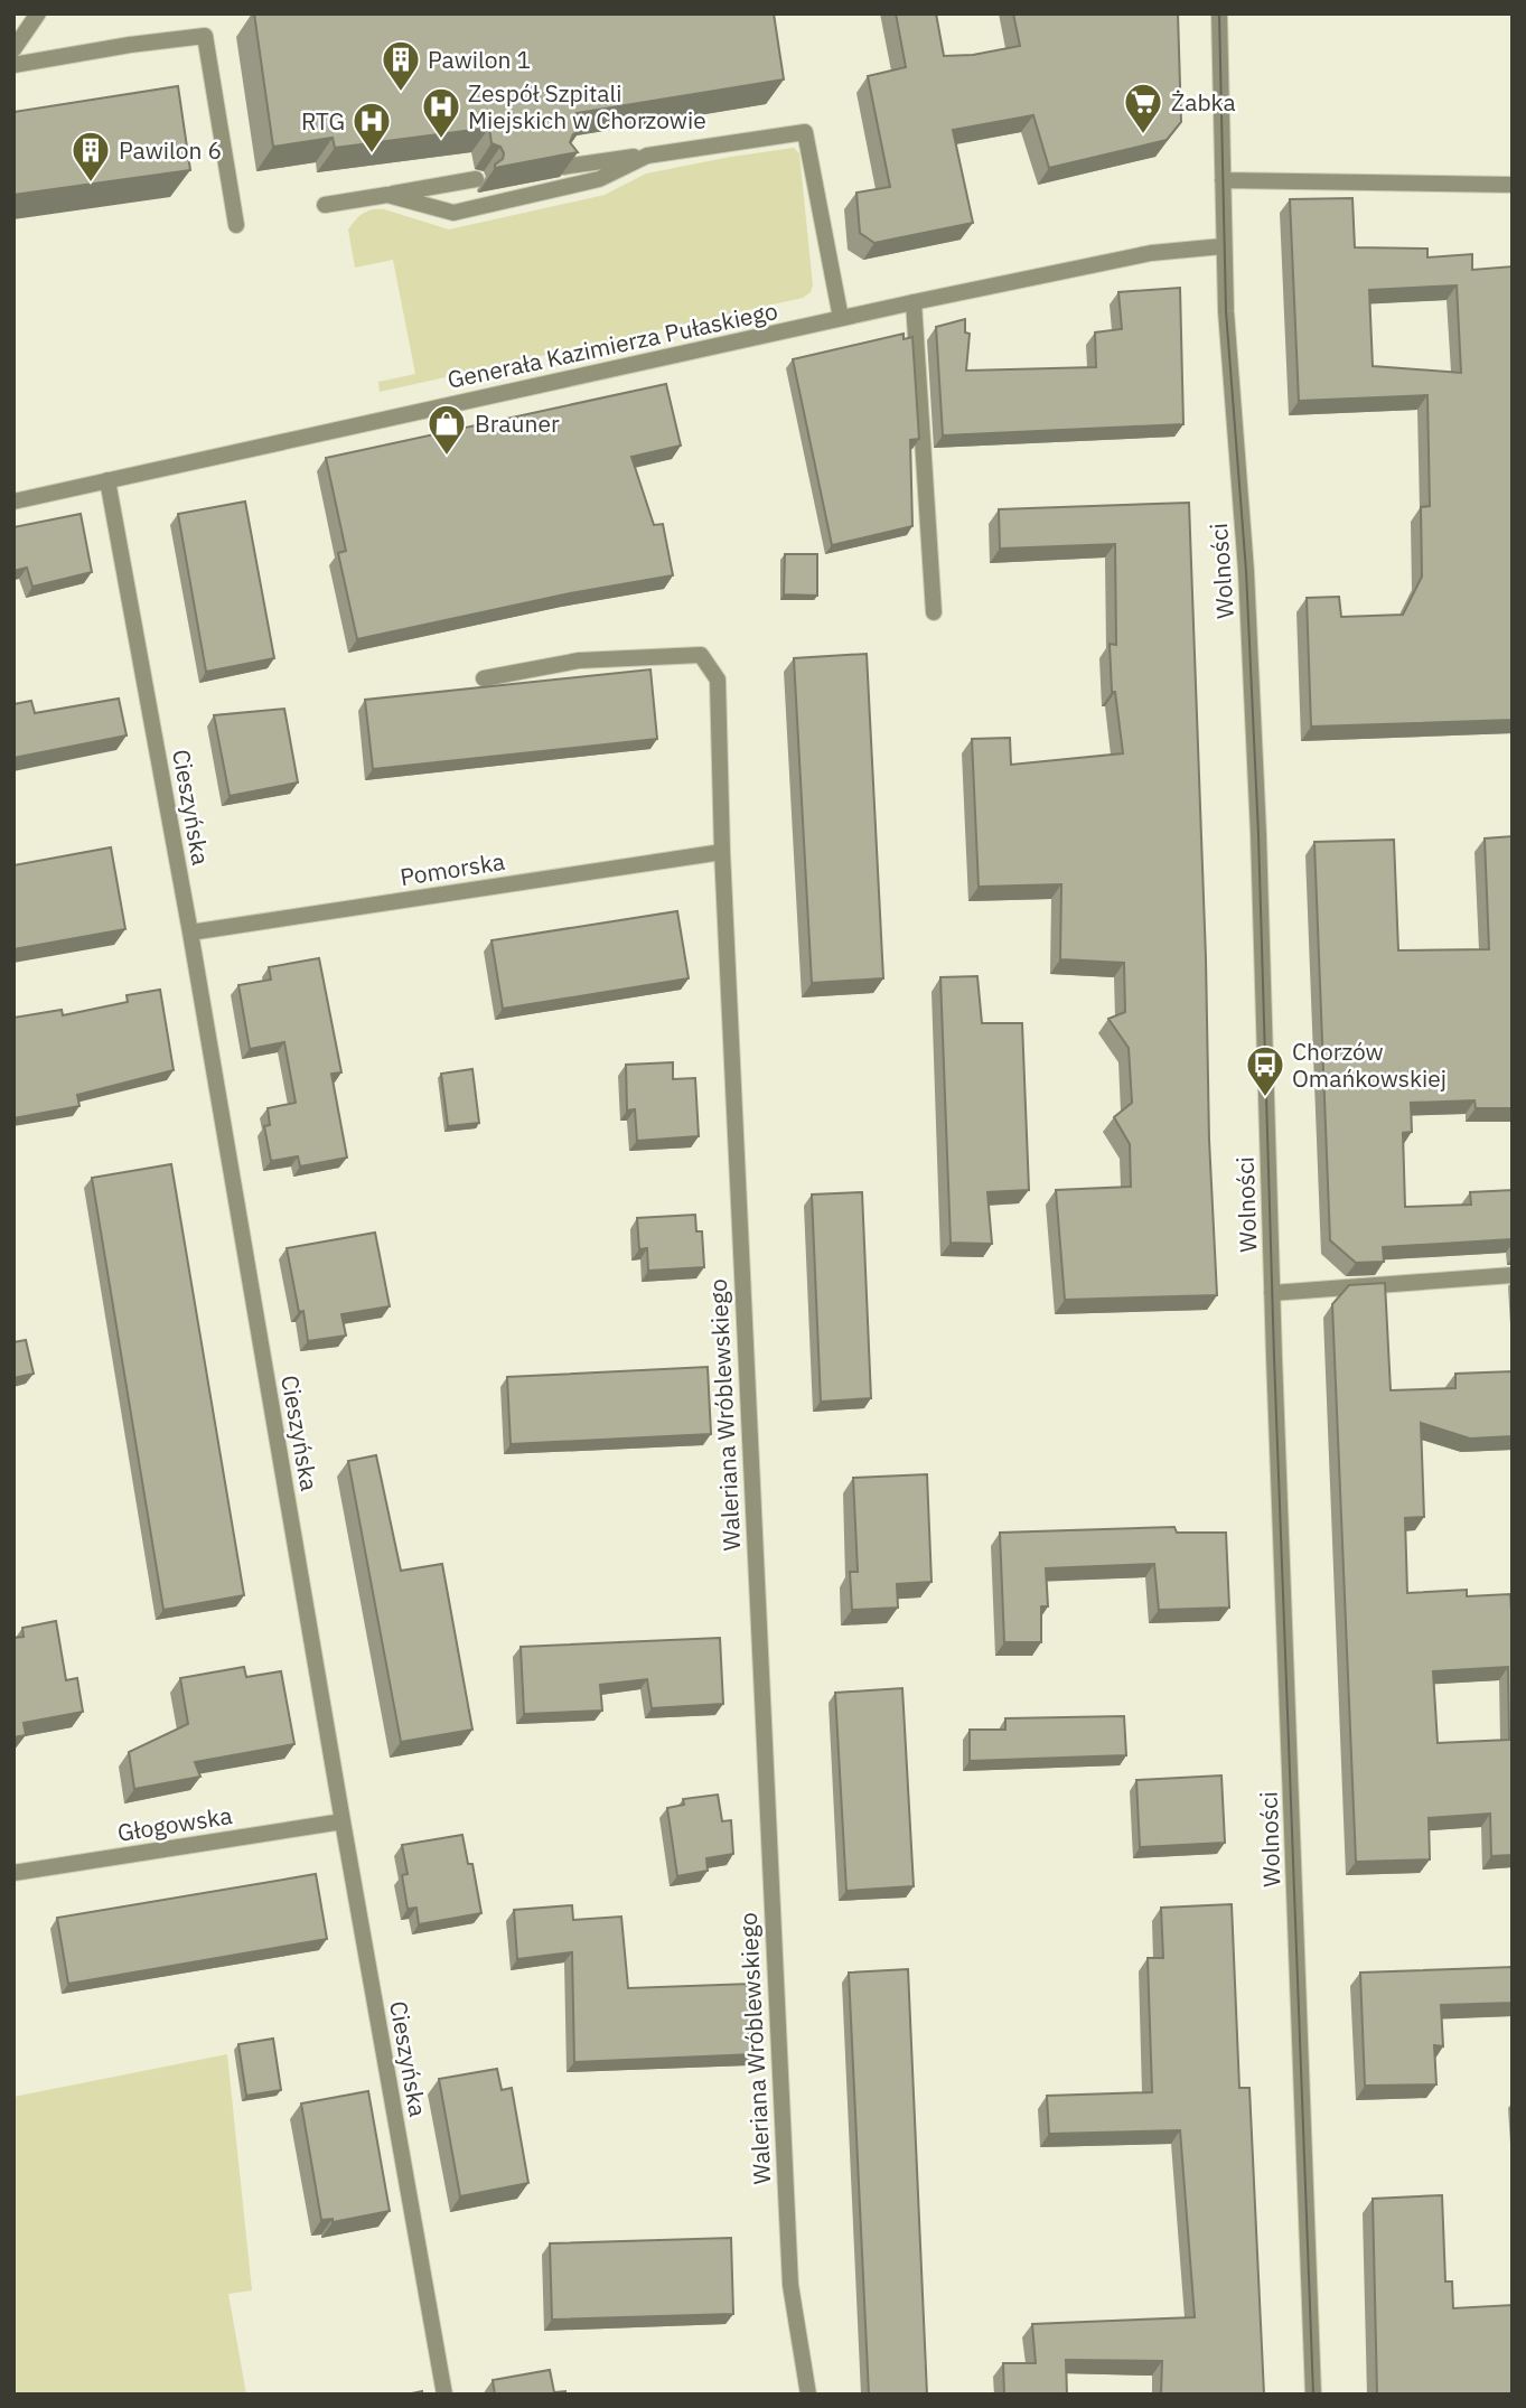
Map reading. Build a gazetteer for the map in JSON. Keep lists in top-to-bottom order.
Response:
{
  "streets": {
    "street": [
      "Generała Kazimierza Pułaskiego",
      "Wolności",
      "Cieszyńska",
      "Pomorska",
      "Waleriana Wróblewskiego",
      "Głogowska"
    ]
  },
  "crossings": [
    ["Generała Kazimierza Pułaskiego", "Wolności"],
    ["Generała Kazimierza Pułaskiego", "Cieszyńska"],
    ["Cieszyńska", "Pomorska"],
    ["Cieszyńska", "Głogowska"],
    ["Pomorska", "Waleriana Wróblewskiego"]
  ],
  "places": {
    "building": ["Pawilon 1", "Pawilon 6"],
    "supermarket": ["Żabka"],
    "hospital": ["Zespół Szpitali Miejskich w Chorzowie", "RTG"],
    "shop": ["Brauner"],
    "bus stop": ["Chorzów Omańkowskiej"]
  }
}
